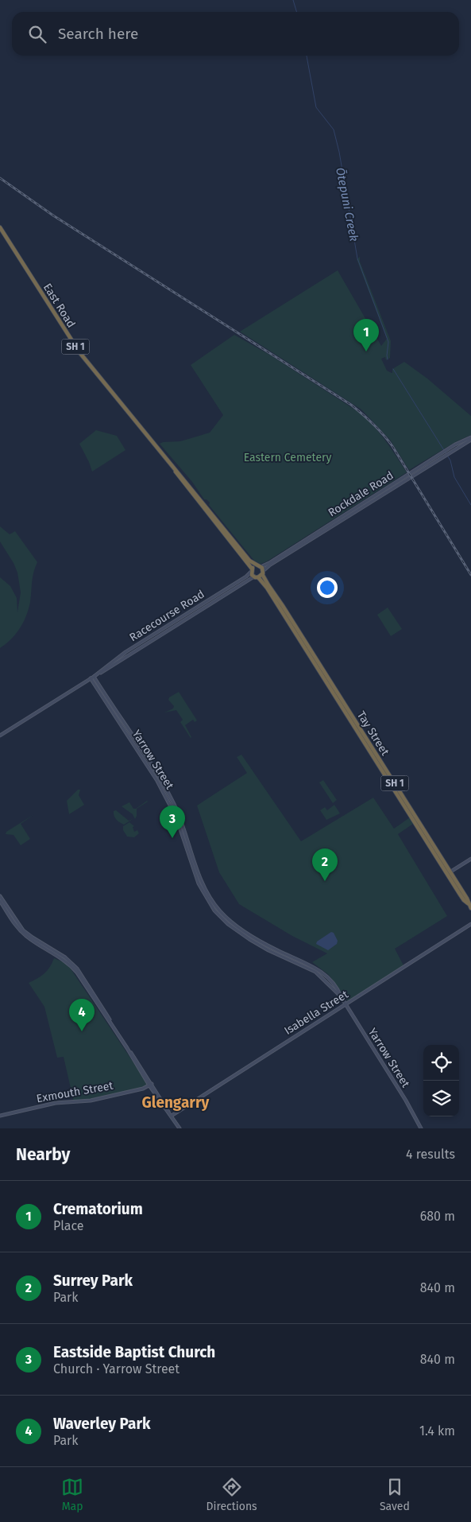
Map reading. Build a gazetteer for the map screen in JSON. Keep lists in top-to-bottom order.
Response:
{
  "streets": {
    "highway": ["East Road", "SH 1", "Tay Street"],
    "street": [
      "Rockdale Road",
      "Racecourse Road",
      "Yarrow Street",
      "Isabella Street",
      "Exmouth Street"
    ]
  },
  "crossings": [
    ["East Road", "SH 1"],
    ["East Road", "Rockdale Road"],
    ["East Road", "Racecourse Road"],
    ["SH 1", "Rockdale Road"],
    ["SH 1", "Racecourse Road"],
    ["SH 1", "Tay Street"],
    ["Rockdale Road", "Tay Street"],
    ["Racecourse Road", "Yarrow Street"],
    ["Yarrow Street", "Isabella Street"]
  ],
  "districts": ["Glengarry"],
  "water": ["Ōtepuni Creek"],
  "parks": ["Eastern Cemetery"],
  "page": {
    "search": "Search here",
    "pins": [
      "1",
      "3",
      "2",
      "4"
    ],
    "heading": ["Nearby", "4 results"],
    "list": [
      {
        "mark": "1",
        "name": "Crematorium",
        "note": "Place",
        "value": "680 m"
      },
      {
        "mark": "2",
        "name": "Surrey Park",
        "note": "Park",
        "value": "840 m"
      },
      {
        "mark": "3",
        "name": "Eastside Baptist Church",
        "note": "Church · Yarrow Street",
        "value": "840 m"
      },
      {
        "mark": "4",
        "name": "Waverley Park",
        "note": "Park",
        "value": "1.4 km"
      }
    ],
    "nav": ["Map", "Directions", "Saved"]
  }
}
